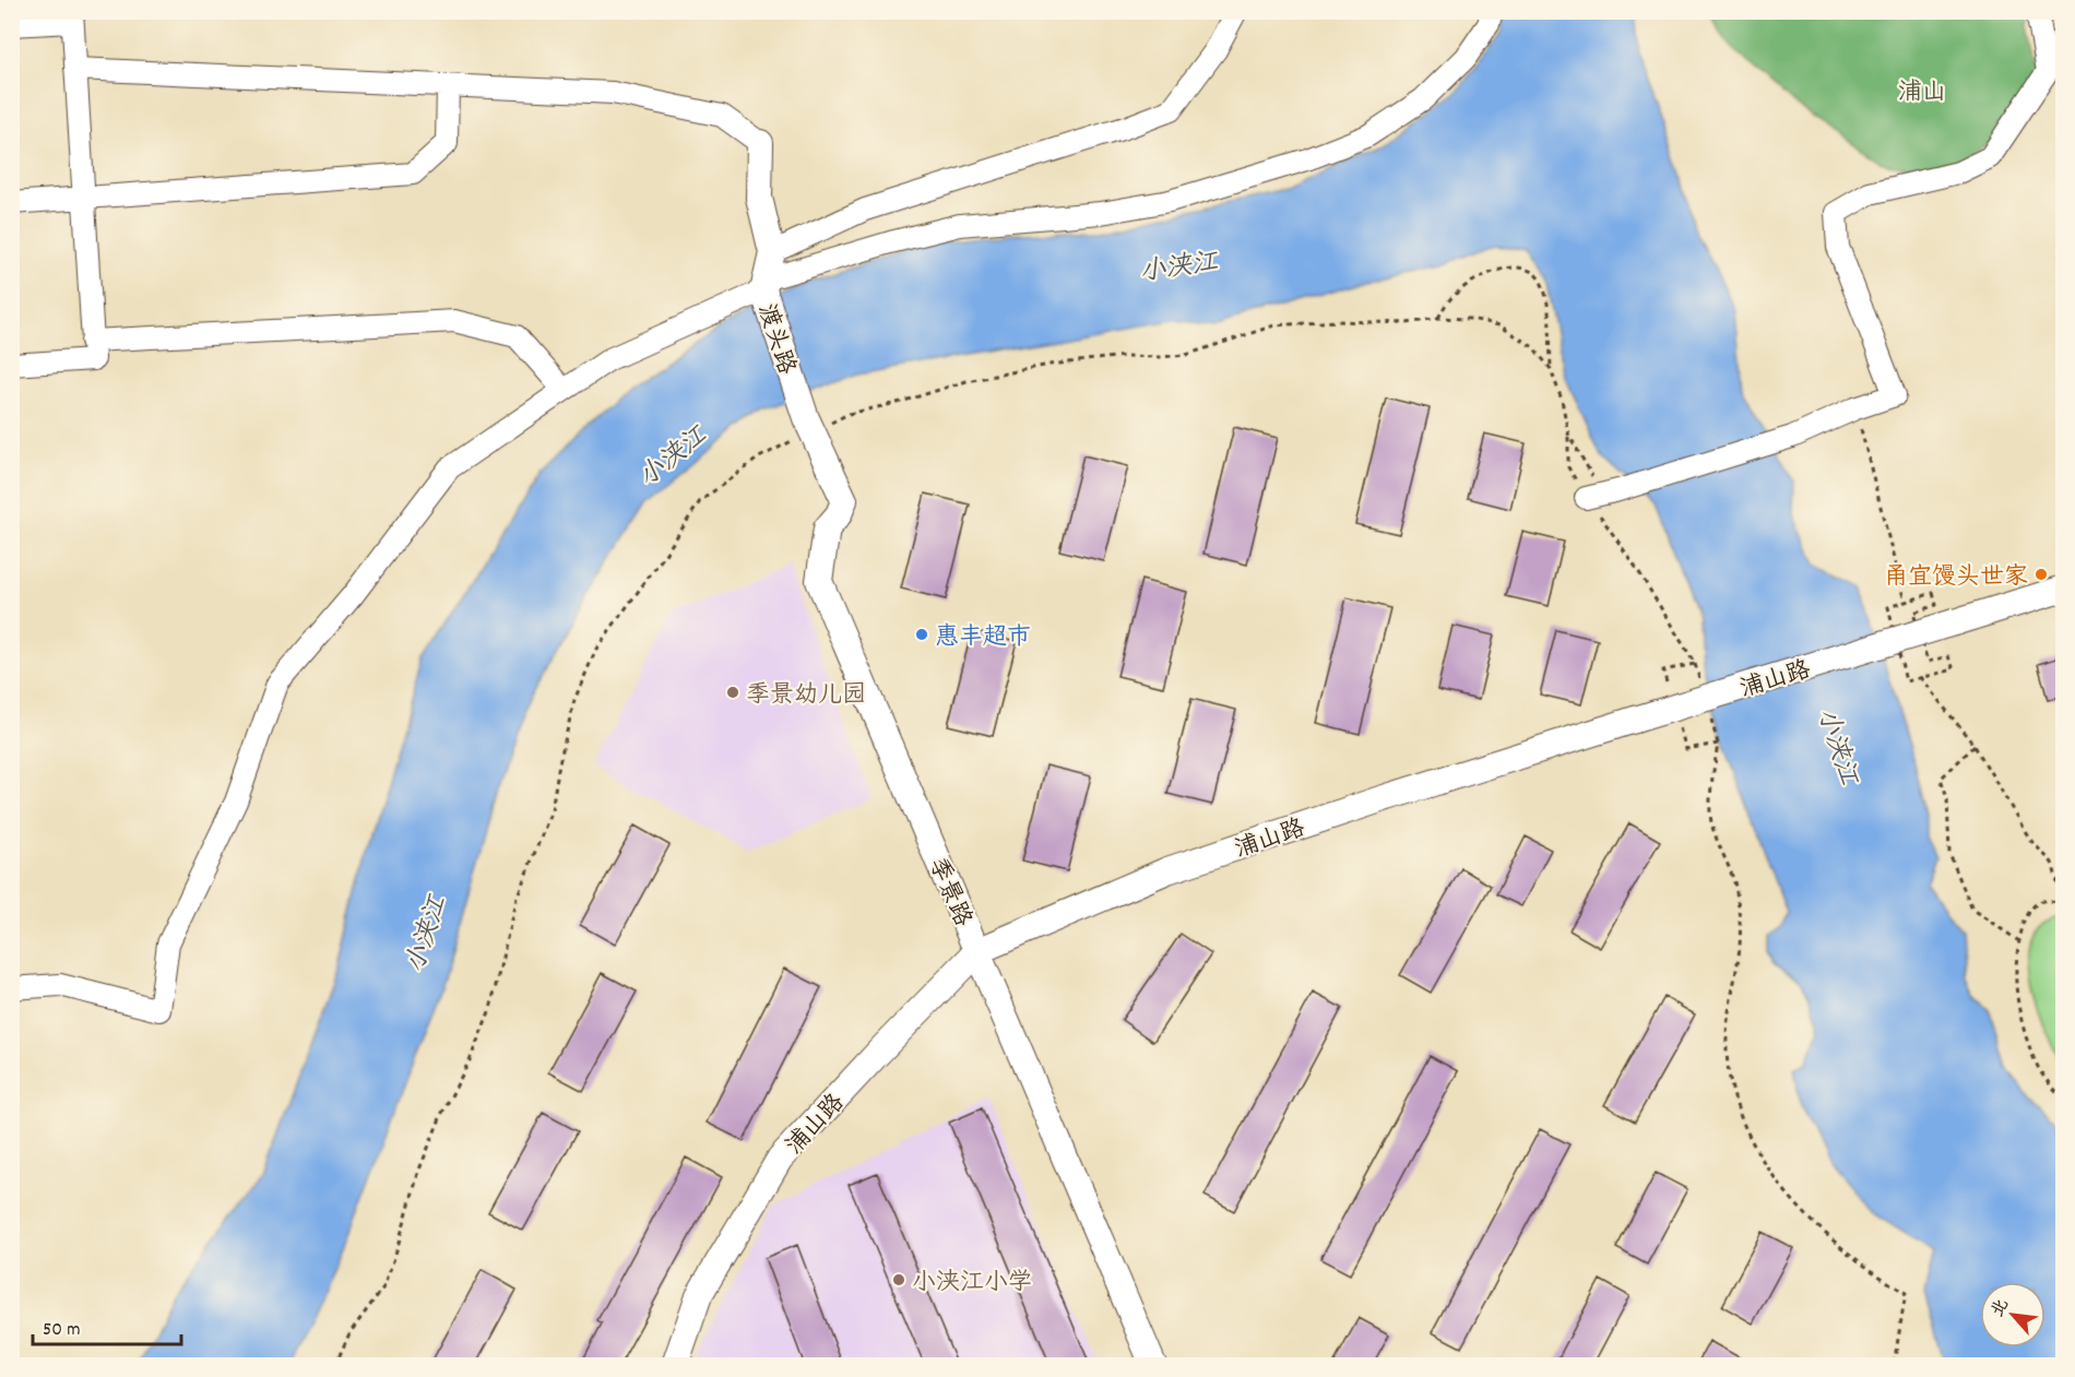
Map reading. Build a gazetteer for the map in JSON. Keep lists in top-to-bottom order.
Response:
{
  "streets": {
    "street": ["渡头路", "浦山路", "季景路"]
  },
  "crossings": [
    ["渡头路", "季景路"],
    ["浦山路", "季景路"]
  ],
  "water": ["小浃江"],
  "parks": ["浦山"],
  "places": [
    "甬宜馒头世家",
    "惠丰超市",
    "季景幼儿园",
    "小浃江小学"
  ],
  "scale_bar": "50 m",
  "north": "top left"
}
